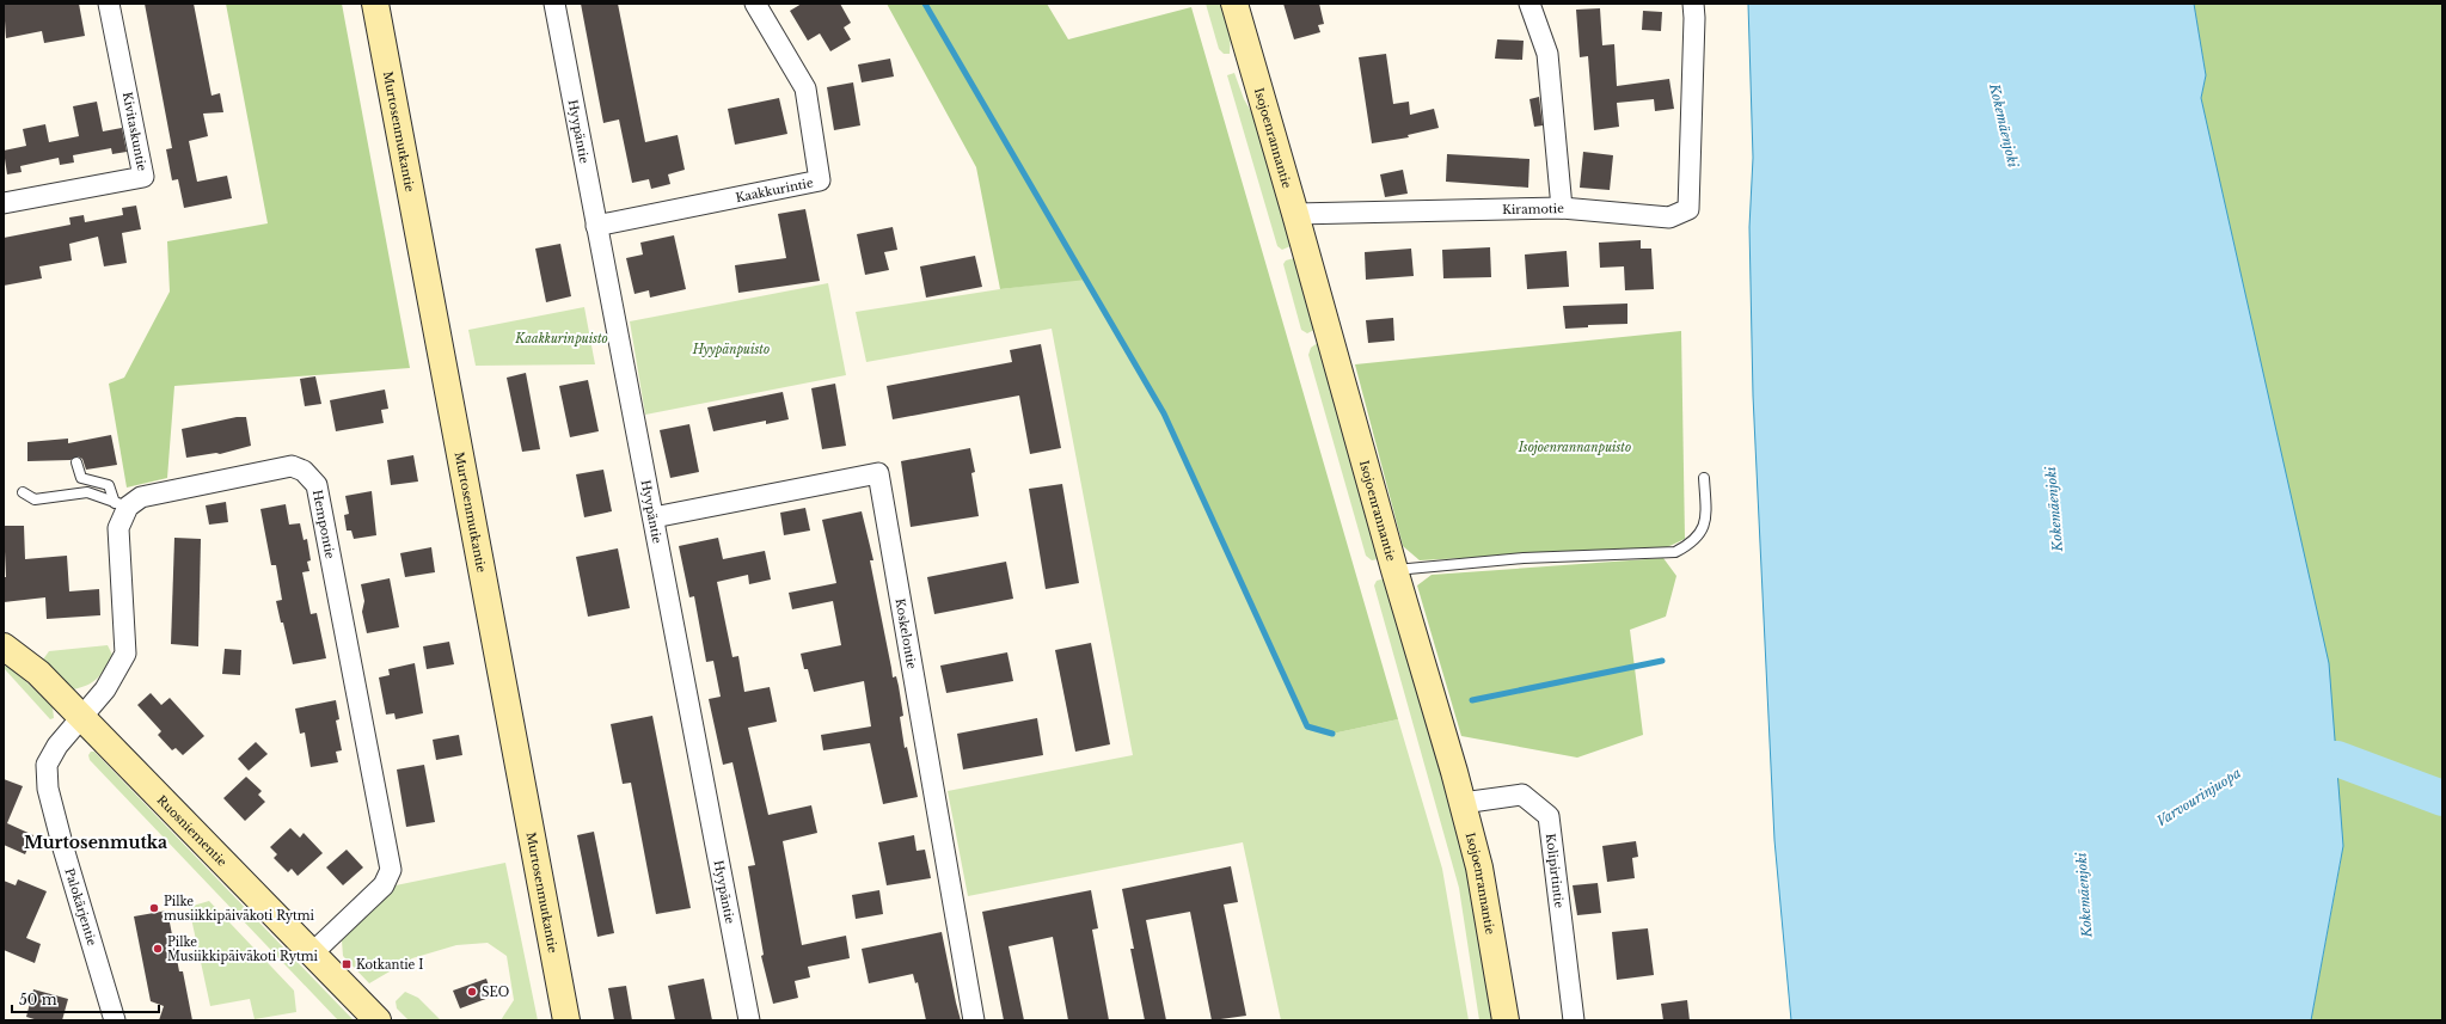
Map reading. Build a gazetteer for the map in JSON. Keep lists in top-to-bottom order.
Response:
{
  "streets": {
    "street": [
      "Kivitaskuntie",
      "Murtosenmutkantie",
      "Hyypäntie",
      "Isojoenrannantie",
      "Kaakkurintie",
      "Kiramotie",
      "Hempontie",
      "Koskelontie",
      "Ruosniementie",
      "Kolipirtintie",
      "Palokärjentie"
    ]
  },
  "crossings": [
    ["Hyypäntie", "Kaakkurintie"],
    ["Hyypäntie", "Koskelontie"],
    ["Isojoenrannantie", "Kiramotie"],
    ["Isojoenrannantie", "Kolipirtintie"],
    ["Hempontie", "Ruosniementie"],
    ["Ruosniementie", "Palokärjentie"]
  ],
  "districts": ["Murtosenmutka"],
  "water": ["Kokemäenjoki", "Varvourinjuopa"],
  "parks": ["Kaakkurinpuisto", "Hyypänpuisto", "Isojoenrannanpuisto"],
  "places": {
    "other": ["Pilke musiikkipäiväkoti Rytmi", "Pilke Musiikkipäiväkoti Rytmi", "SEO"],
    "transit": ["Kotkantie I"]
  },
  "scale_bar": "50 m"
}
